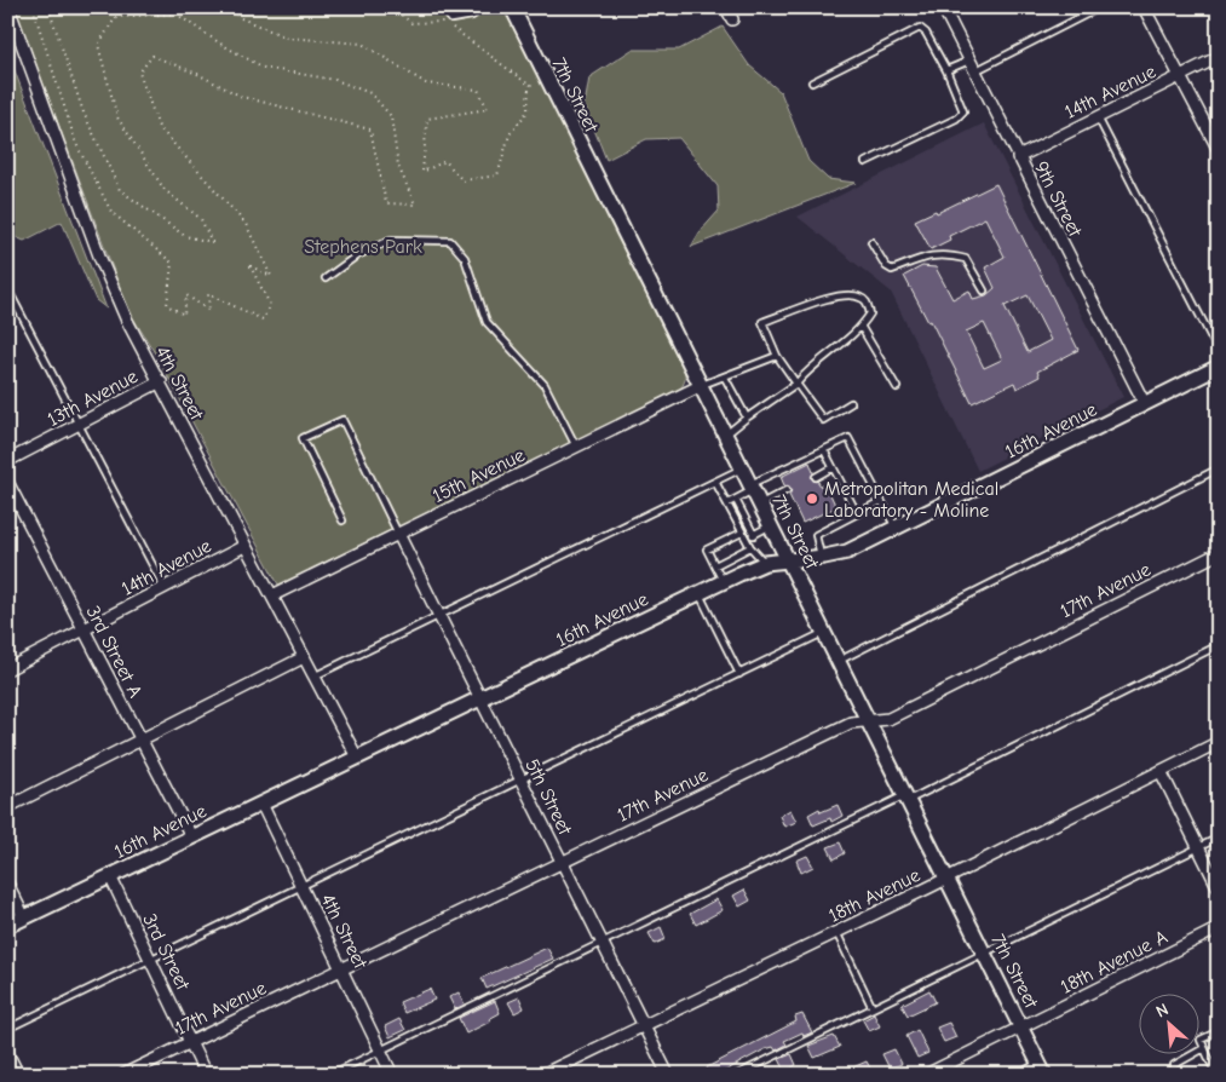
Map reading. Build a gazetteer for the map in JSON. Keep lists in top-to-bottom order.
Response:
{
  "streets": {
    "street": [
      "14th Avenue",
      "7th Street",
      "9th Street",
      "4th Street",
      "13th Avenue",
      "16th Avenue",
      "15th Avenue",
      "17th Avenue",
      "3rd Street A",
      "5th Street",
      "18th Avenue",
      "3rd Street",
      "18th Avenue A"
    ]
  },
  "crossings": [
    ["14th Avenue", "9th Street"],
    ["14th Avenue", "4th Street"],
    ["14th Avenue", "3rd Street A"],
    ["7th Street", "16th Avenue"],
    ["7th Street", "15th Avenue"],
    ["7th Street", "17th Avenue"],
    ["7th Street", "18th Avenue"],
    ["7th Street", "18th Avenue A"],
    ["9th Street", "16th Avenue"],
    ["4th Street", "13th Avenue"],
    ["4th Street", "16th Avenue"],
    ["4th Street", "15th Avenue"],
    ["4th Street", "17th Avenue"],
    ["16th Avenue", "3rd Street A"],
    ["16th Avenue", "5th Street"],
    ["16th Avenue", "3rd Street"],
    ["15th Avenue", "5th Street"],
    ["17th Avenue", "5th Street"],
    ["17th Avenue", "3rd Street"],
    ["5th Street", "18th Avenue"]
  ],
  "parks": ["Stephens Park"],
  "places": ["Metropolitan Medical Laboratory - Moline"],
  "north": "top left"
}
